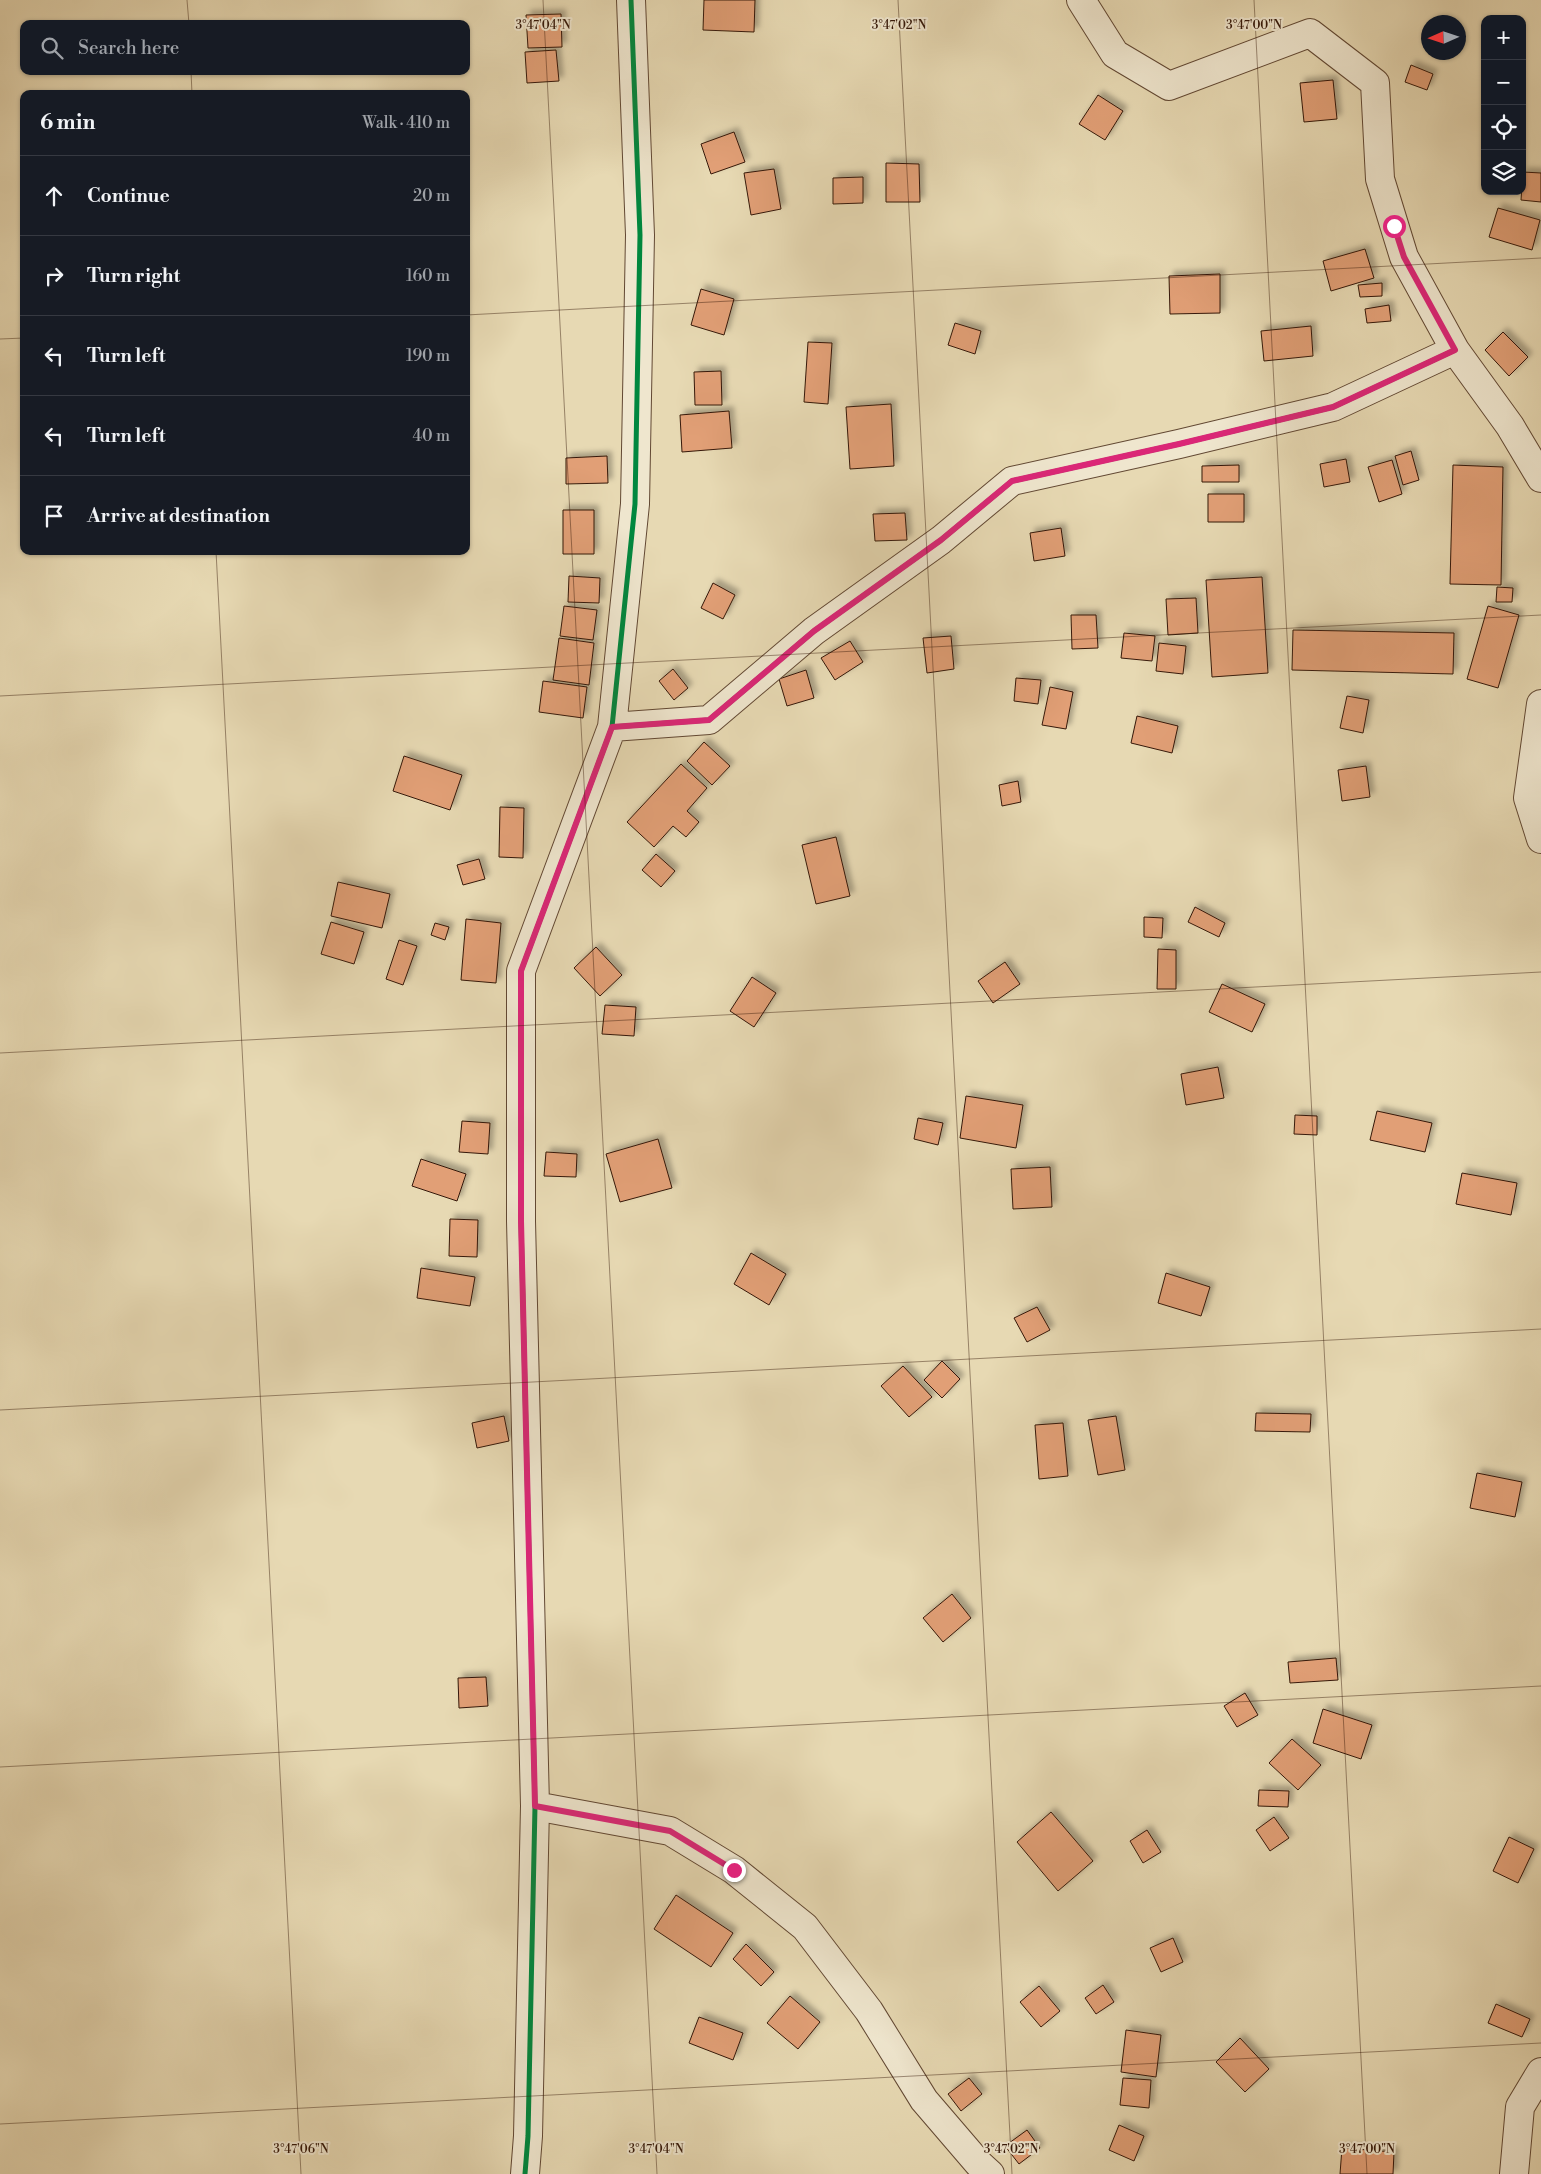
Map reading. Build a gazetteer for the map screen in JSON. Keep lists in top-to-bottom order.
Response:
{
  "north": "left",
  "page": {
    "map_buttons": ["+", "−"],
    "search": "Search here",
    "heading": ["6 min", "Walk · 410 m"],
    "list": [
      ["Continue", "20 m"],
      ["Turn right", "160 m"],
      ["Turn left", "190 m"],
      ["Turn left", "40 m"],
      "Arrive at destination"
    ]
  },
  "coordinates": [
    "3°47'04\"N",
    "3°47'02\"N",
    "3°47'00\"N",
    "3°47'06\"N"
  ]
}
